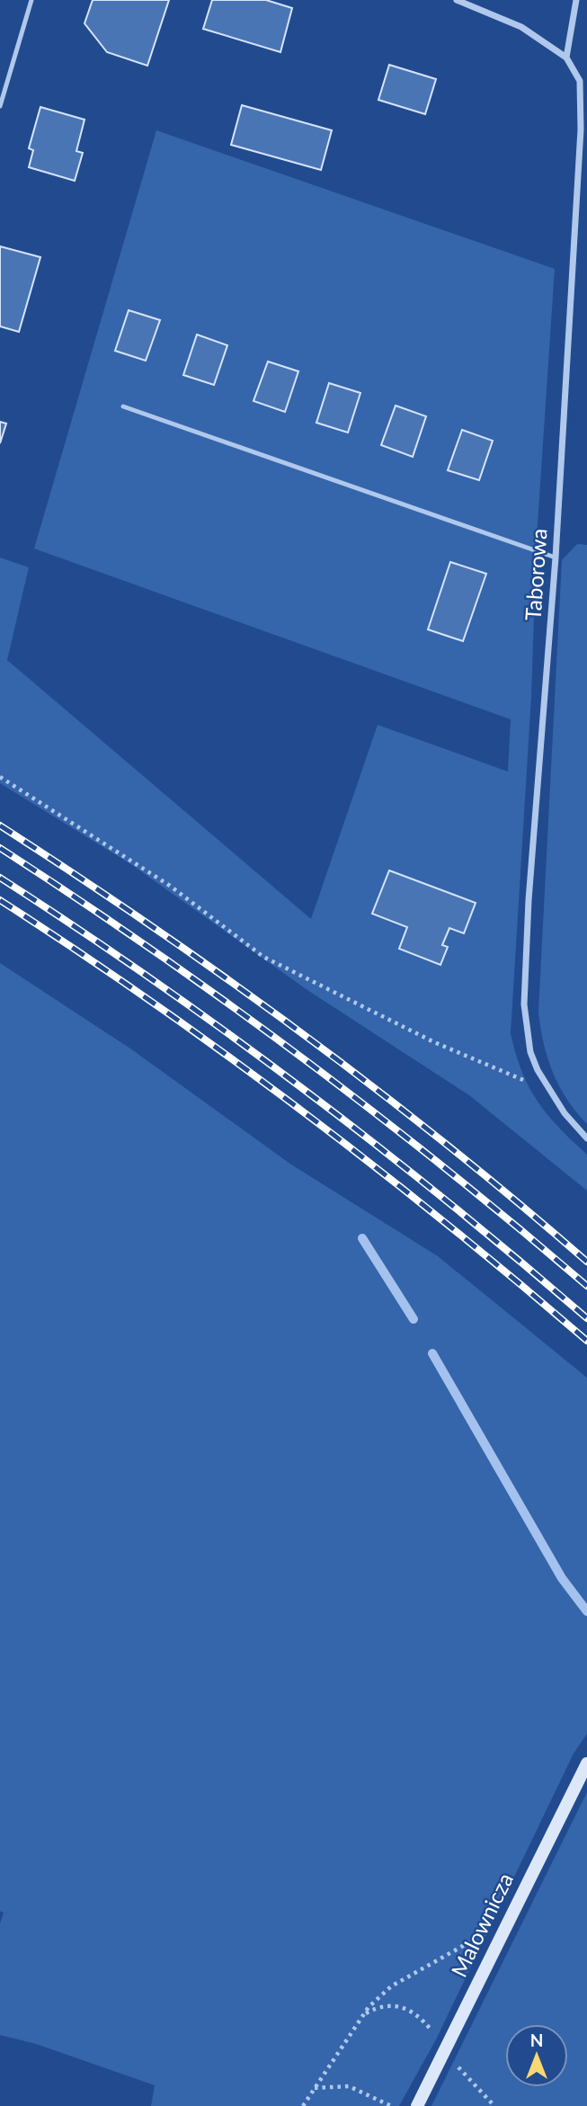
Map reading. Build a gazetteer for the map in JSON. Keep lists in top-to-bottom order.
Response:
{
  "streets": {
    "street": ["Taborowa", "Malownicza"]
  },
  "north": "top"
}
